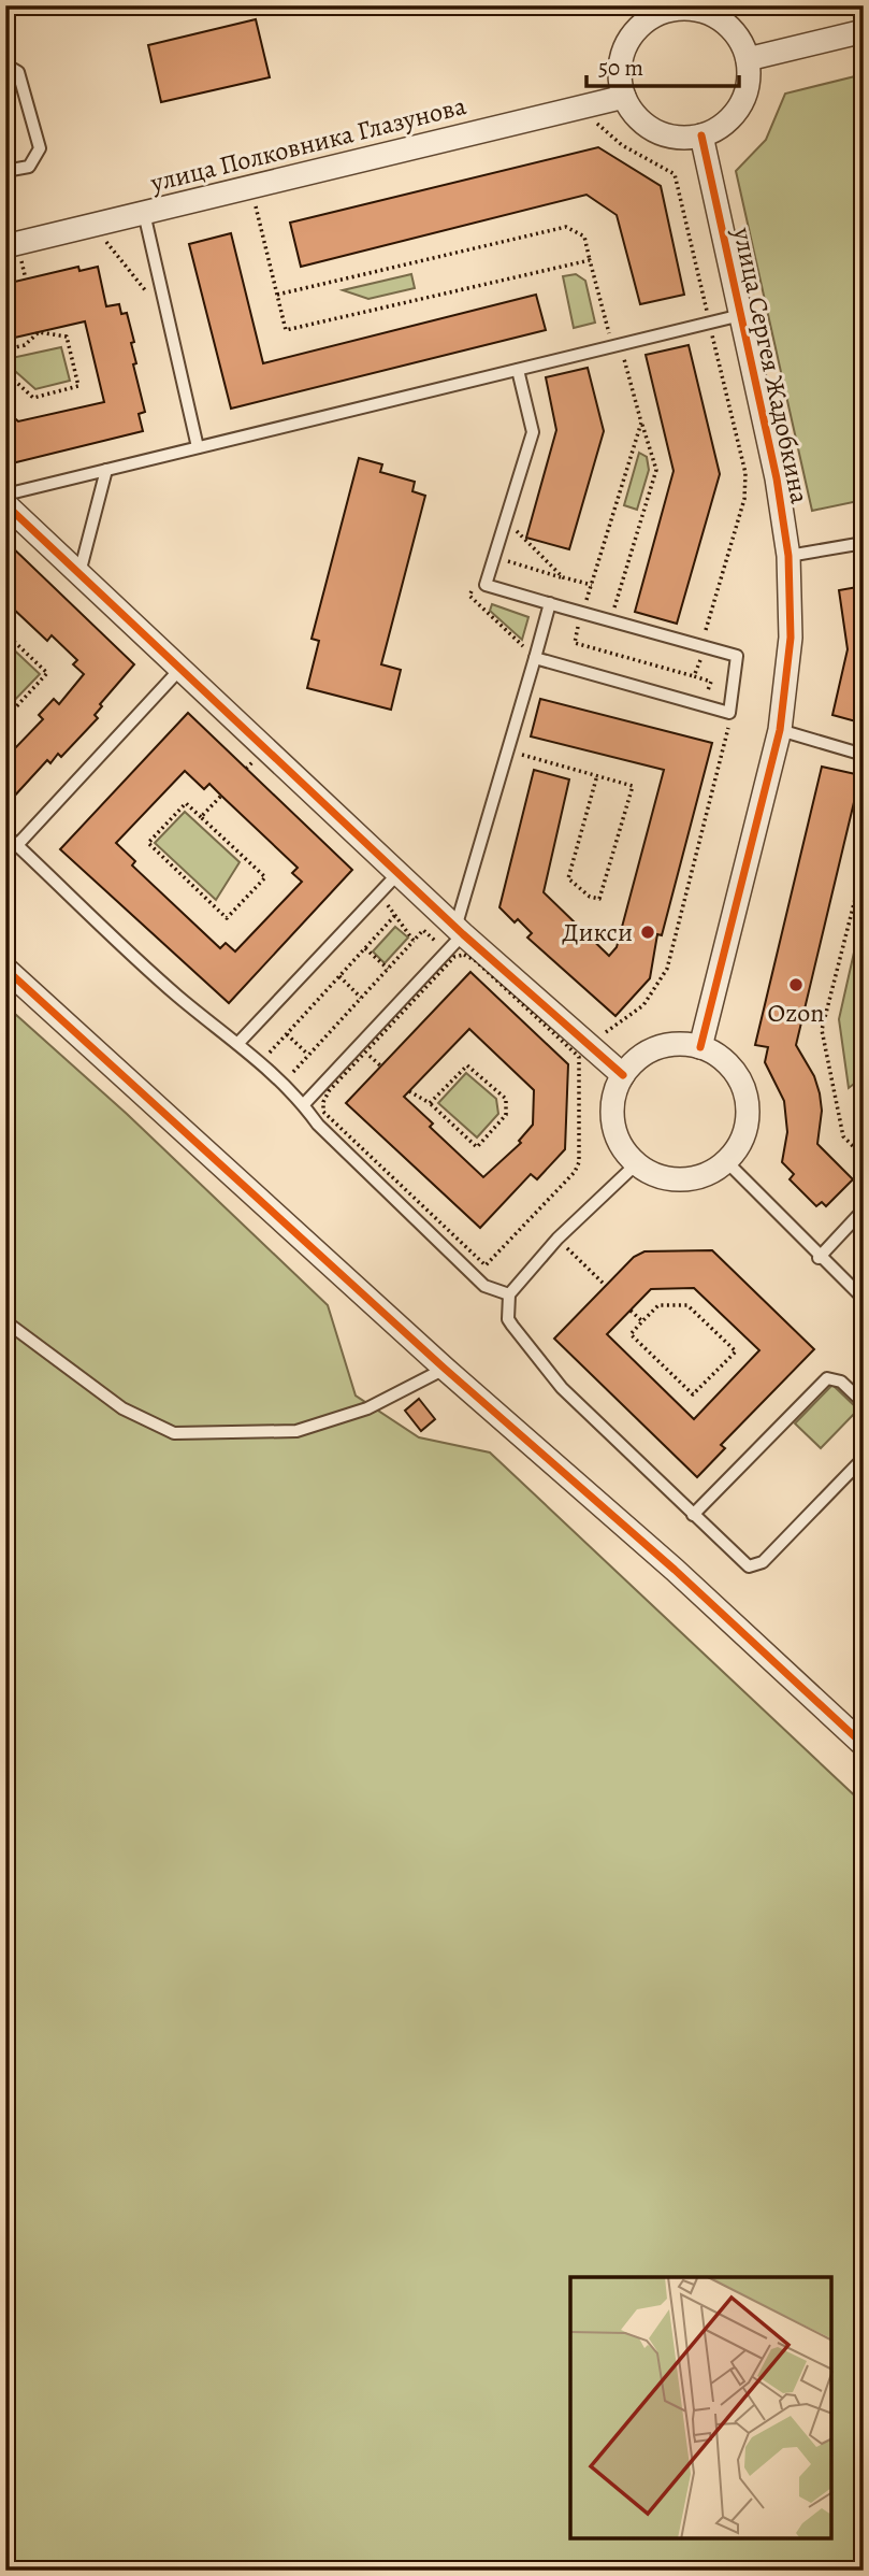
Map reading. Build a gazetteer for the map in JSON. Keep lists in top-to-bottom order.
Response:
{
  "streets": {
    "street": ["улица Полковника Глазунова", "улица Сергея Жадобкина"]
  },
  "crossings": [
    ["улица Полковника Глазунова", "улица Сергея Жадобкина"]
  ],
  "places": ["Дикси", "Ozon"],
  "scale_bar": "50 m"
}
